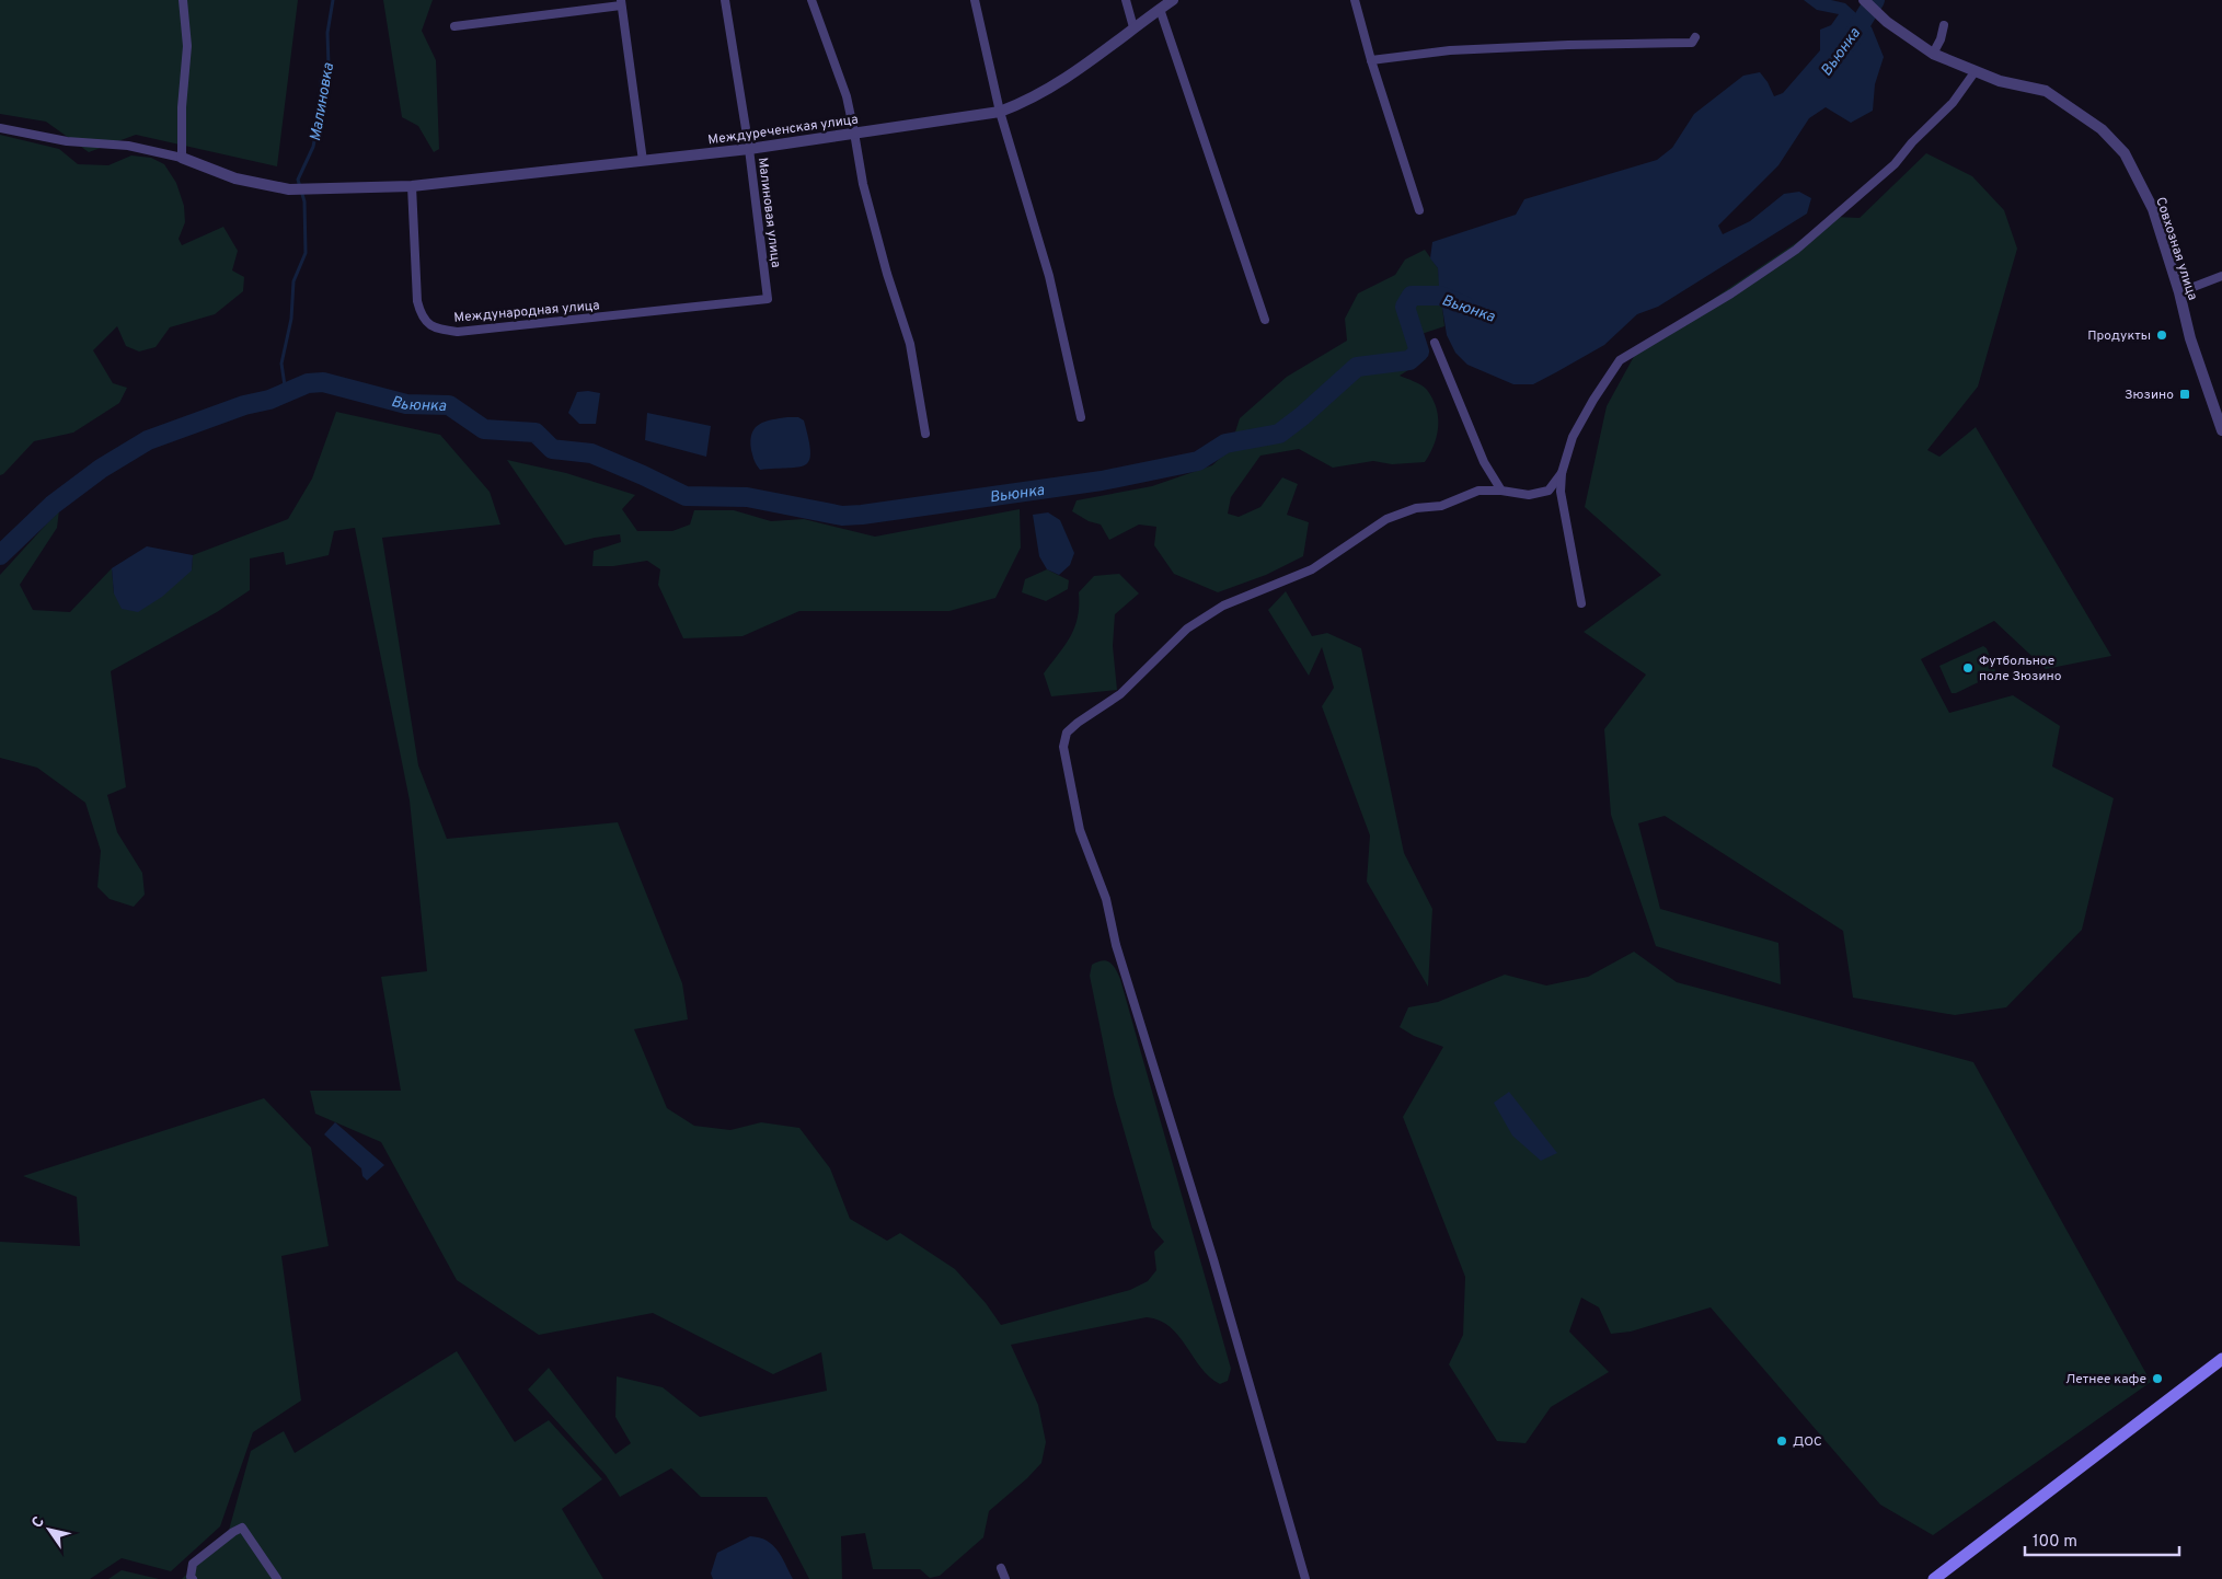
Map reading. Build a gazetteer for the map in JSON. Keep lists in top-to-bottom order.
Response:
{
  "streets": {
    "street": [
      "Междуреченская улица",
      "Малиновая улица",
      "Совхозная улица",
      "Международная улица"
    ]
  },
  "crossings": [
    ["Междуреченская улица", "Малиновая улица"],
    ["Междуреченская улица", "Международная улица"],
    ["Малиновая улица", "Международная улица"]
  ],
  "water": ["Вьюнка", "Малиновка"],
  "places": {
    "other": [
      "Продукты",
      "Футбольное поле Зюзино",
      "Летнее кафе",
      "ДОС"
    ],
    "transit": ["Зюзино"]
  },
  "scale_bar": "100 m",
  "north": "top left"
}
